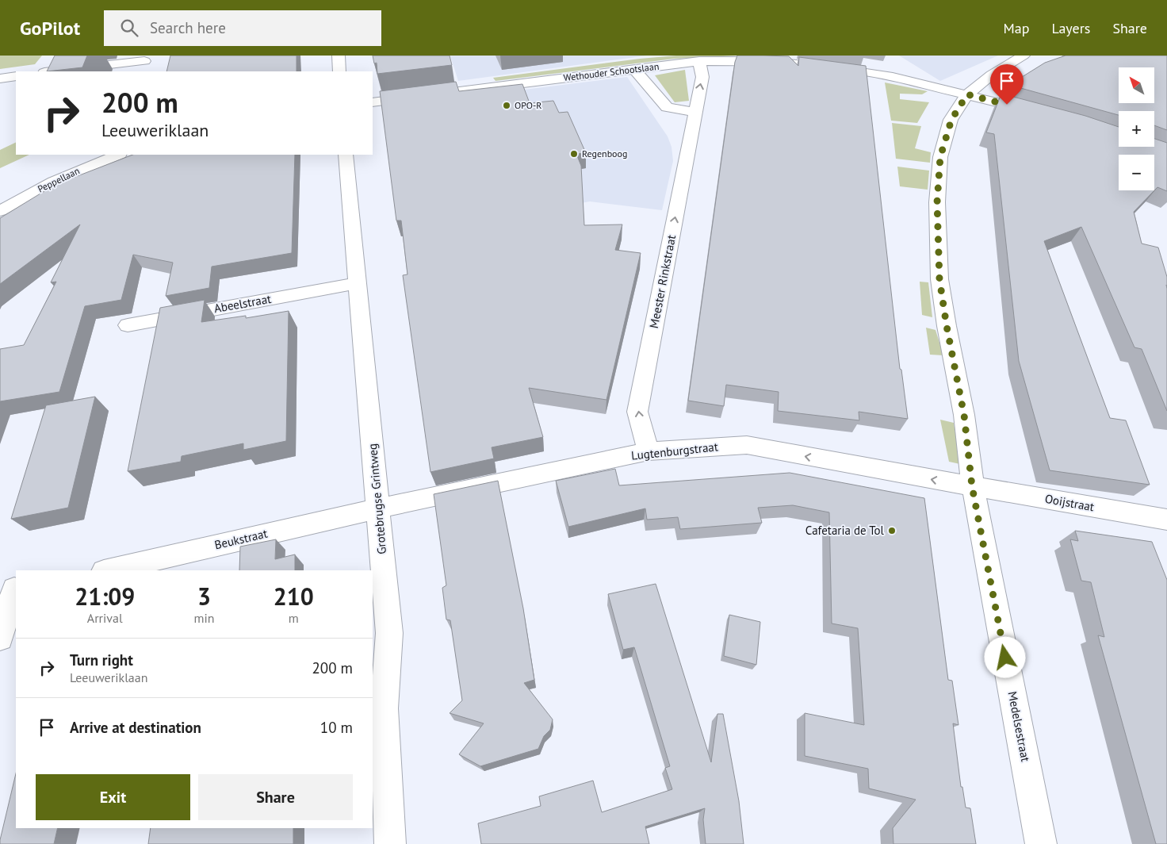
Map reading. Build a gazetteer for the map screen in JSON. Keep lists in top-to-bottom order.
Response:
{
  "streets": {
    "street": [
      "Wethouder Schootslaan",
      "Peppellaan",
      "Meester Rinkstraat",
      "Abeelstraat",
      "Lugtenburgstraat",
      "Grotebrugse Grintweg",
      "Ooijstraat",
      "Beukstraat",
      "Medelsestraat"
    ]
  },
  "crossings": [
    ["Wethouder Schootslaan", "Meester Rinkstraat"],
    ["Wethouder Schootslaan", "Medelsestraat"],
    ["Meester Rinkstraat", "Lugtenburgstraat"],
    ["Abeelstraat", "Grotebrugse Grintweg"],
    ["Lugtenburgstraat", "Grotebrugse Grintweg"],
    ["Lugtenburgstraat", "Ooijstraat"],
    ["Lugtenburgstraat", "Beukstraat"],
    ["Lugtenburgstraat", "Medelsestraat"],
    ["Grotebrugse Grintweg", "Beukstraat"],
    ["Ooijstraat", "Medelsestraat"]
  ],
  "one_way": ["Meester Rinkstraat", "Lugtenburgstraat"],
  "places": ["OPO-R", "Regenboog", "Cafetaria de Tol"],
  "north": "top left",
  "page": {
    "header": "GoPilot",
    "search": "Search here",
    "nav": ["Map", "Layers", "Share"],
    "map_buttons": ["+", "−"],
    "turn": ["200 m", "Leeuweriklaan"],
    "eta": [
      "21:09",
      "Arrival",
      "3",
      "min",
      "210",
      "m"
    ],
    "list": [
      {
        "name": "Turn right",
        "note": "Leeuweriklaan",
        "value": "200 m"
      },
      {
        "name": "Arrive at destination",
        "value": "10 m"
      }
    ],
    "buttons": ["Exit", "Share"]
  }
}
